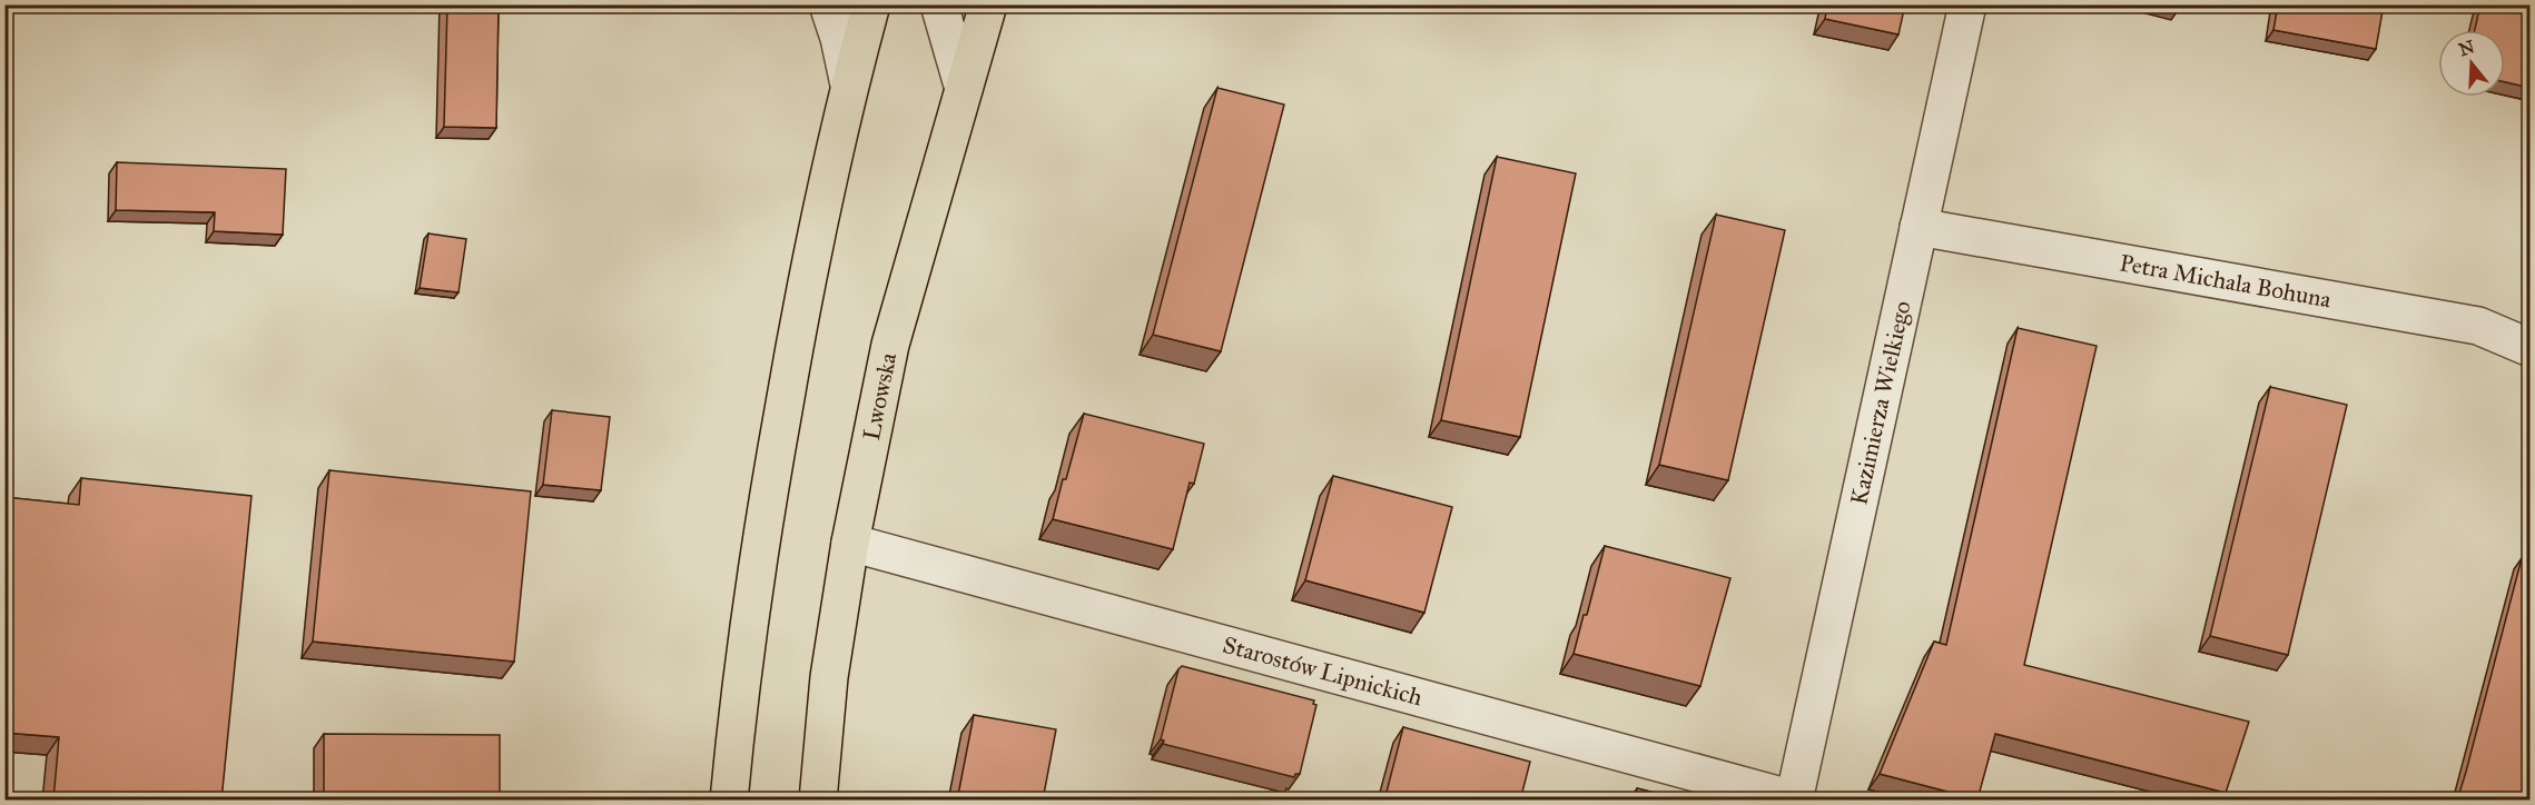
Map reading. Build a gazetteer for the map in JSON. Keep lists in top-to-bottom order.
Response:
{
  "streets": {
    "main road": ["Lwowska"],
    "street": ["Petra Michala Bohuna", "Kazimierza Wielkiego", "Starostów Lipnickich"]
  },
  "crossings": [
    ["Petra Michala Bohuna", "Kazimierza Wielkiego"],
    ["Lwowska", "Starostów Lipnickich"],
    ["Kazimierza Wielkiego", "Starostów Lipnickich"]
  ],
  "north": "top"
}
